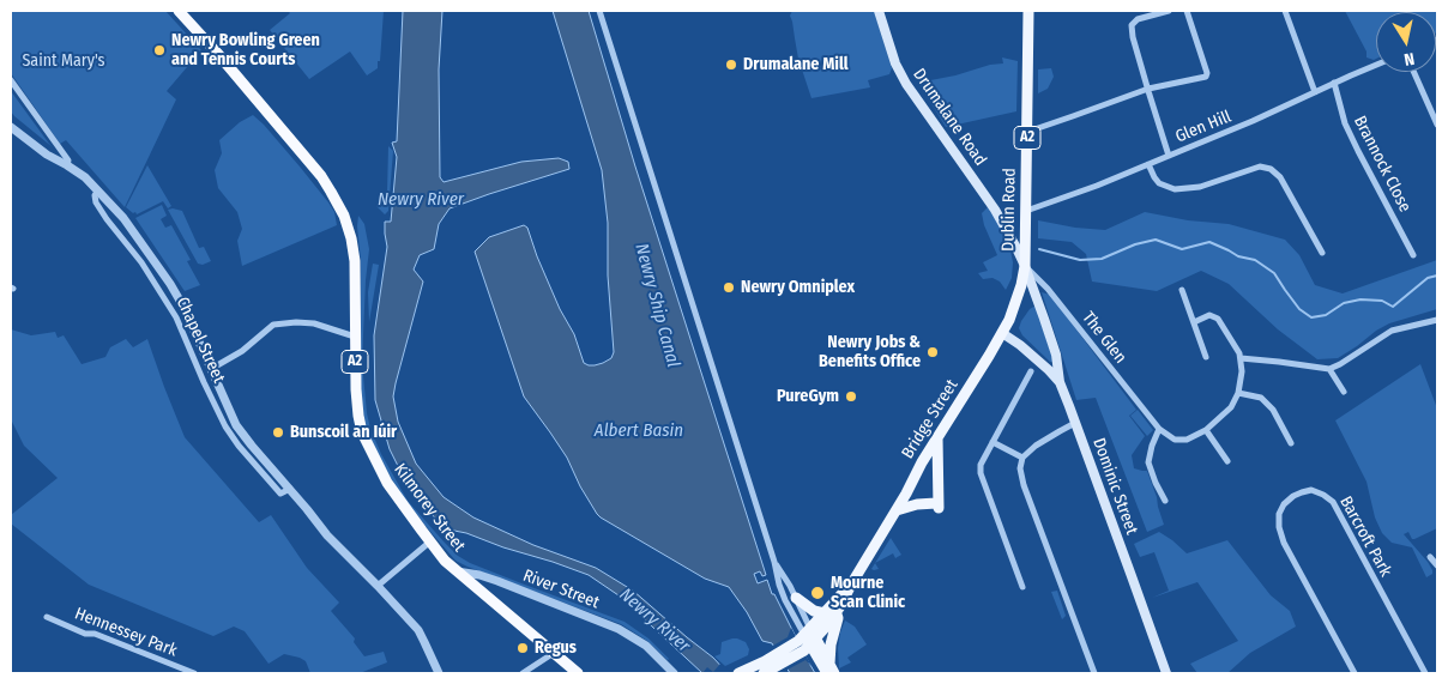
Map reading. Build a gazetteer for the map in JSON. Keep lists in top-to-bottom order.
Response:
{
  "streets": {
    "highway": ["A2", "Kilmorey Street"],
    "main road": [
      "Drumalane Road",
      "Dublin Road",
      "Bridge Street",
      "Dominic Street"
    ],
    "street": [
      "Glen Hill",
      "Brannock Close",
      "The Glen",
      "Chapel Street",
      "Barcroft Park",
      "River Street",
      "Hennessey Park"
    ]
  },
  "crossings": [
    ["Drumalane Road", "Dublin Road"],
    ["Drumalane Road", "The Glen"],
    ["Drumalane Road", "Bridge Street"],
    ["Drumalane Road", "Dominic Street"],
    ["Glen Hill", "Brannock Close"],
    ["Glen Hill", "Dublin Road"],
    ["A2", "Bridge Street"],
    ["Dublin Road", "The Glen"],
    ["Dublin Road", "Bridge Street"],
    ["The Glen", "Bridge Street"],
    ["Bridge Street", "Dominic Street"],
    ["Kilmorey Street", "River Street"]
  ],
  "water": ["Newry River", "Newry Ship Canal", "Albert Basin"],
  "parks": ["Saint Mary's"],
  "places": [
    "Newry Bowling Green and Tennis Courts",
    "Drumalane Mill",
    "Newry Omniplex",
    "Newry Jobs & Benefits Office",
    "PureGym",
    "Bunscoil an Iúir",
    "Mourne Scan Clinic",
    "Regus"
  ],
  "north": "bottom"
}
